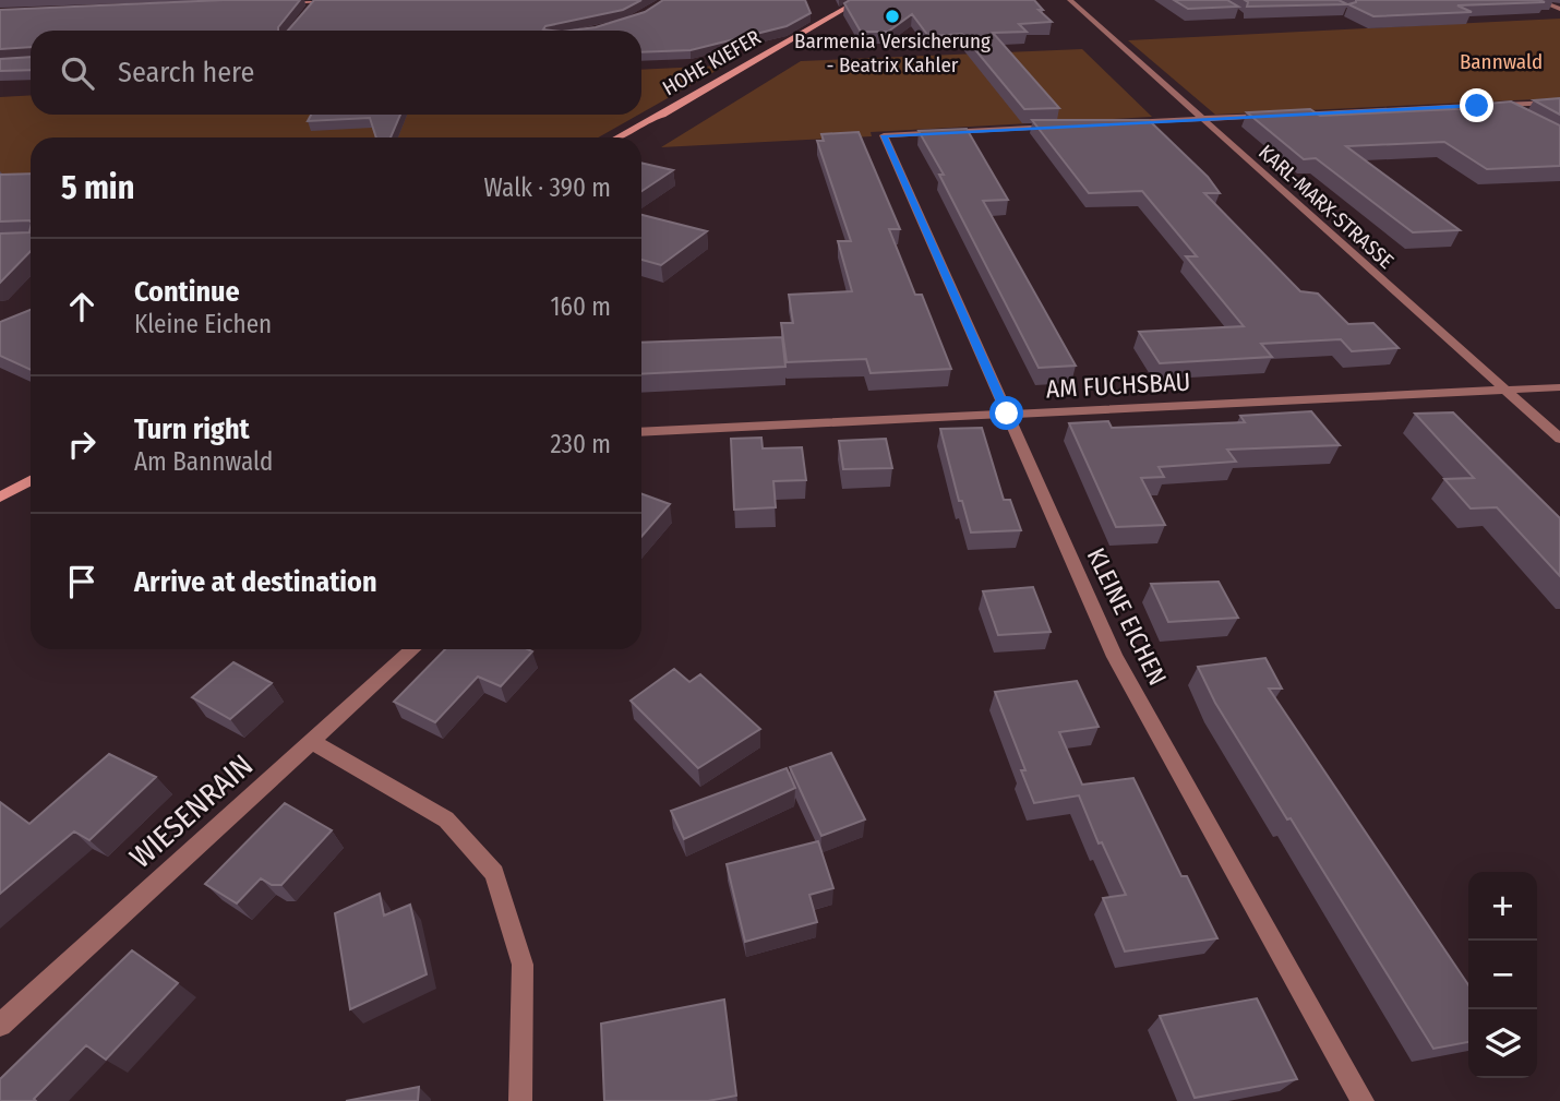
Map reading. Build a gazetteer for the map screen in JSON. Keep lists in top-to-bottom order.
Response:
{
  "streets": {
    "street": [
      "HOHE KIEFER",
      "KARL-MARX-STRASSE",
      "AM FUCHSBAU",
      "KLEINE EICHEN",
      "WIESENRAIN"
    ]
  },
  "crossings": [
    ["KARL-MARX-STRASSE", "AM FUCHSBAU"],
    ["AM FUCHSBAU", "KLEINE EICHEN"]
  ],
  "parks": ["Bannwald"],
  "places": ["Barmenia Versicherung - Beatrix Kahler"],
  "page": {
    "search": "Search here",
    "heading": ["5 min", "Walk · 390 m"],
    "list": [
      ["Continue", "Kleine Eichen", "160 m"],
      ["Turn right", "Am Bannwald", "230 m"],
      "Arrive at destination"
    ],
    "map_buttons": ["+", "−"]
  }
}
